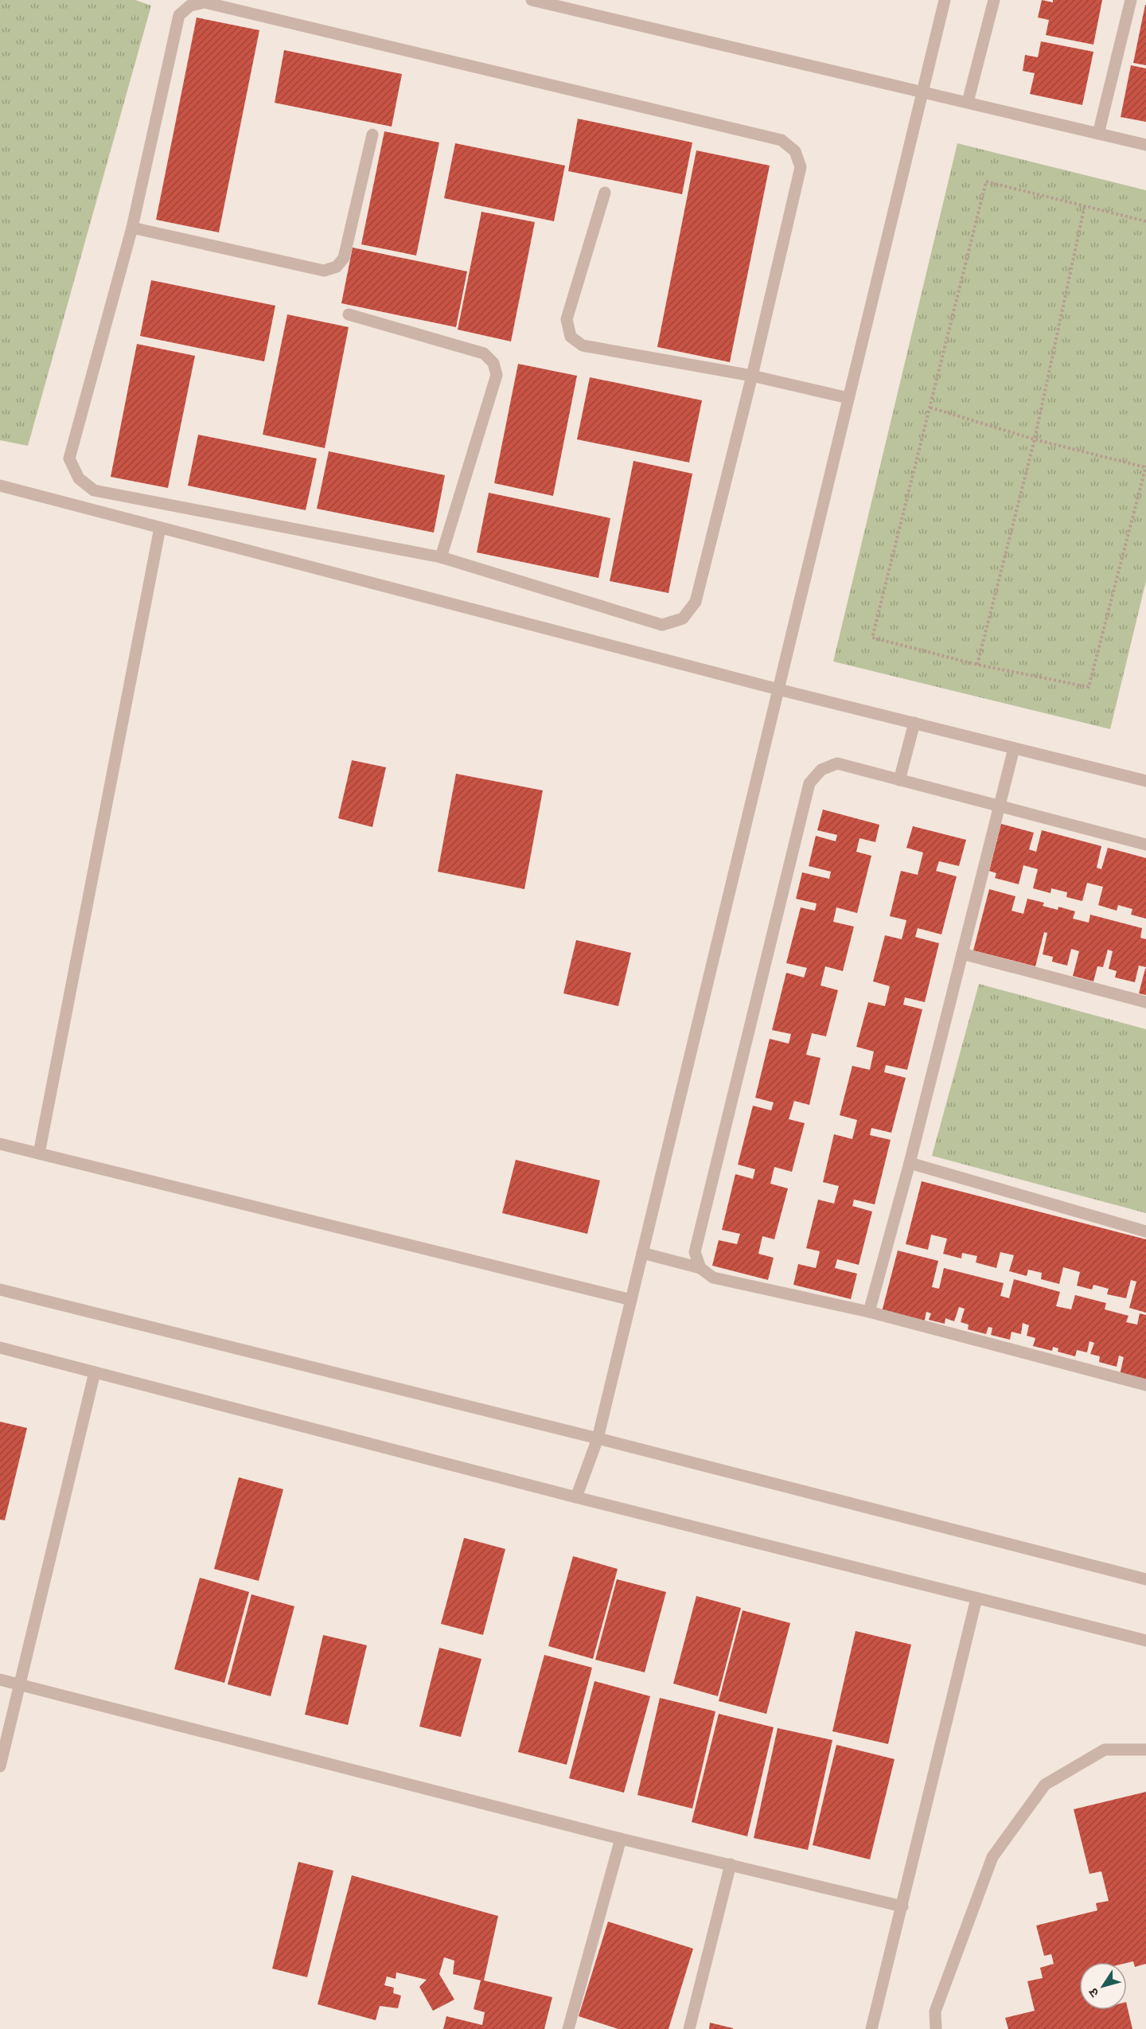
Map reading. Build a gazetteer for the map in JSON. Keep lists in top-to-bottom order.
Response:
{
  "north": "bottom left"
}
